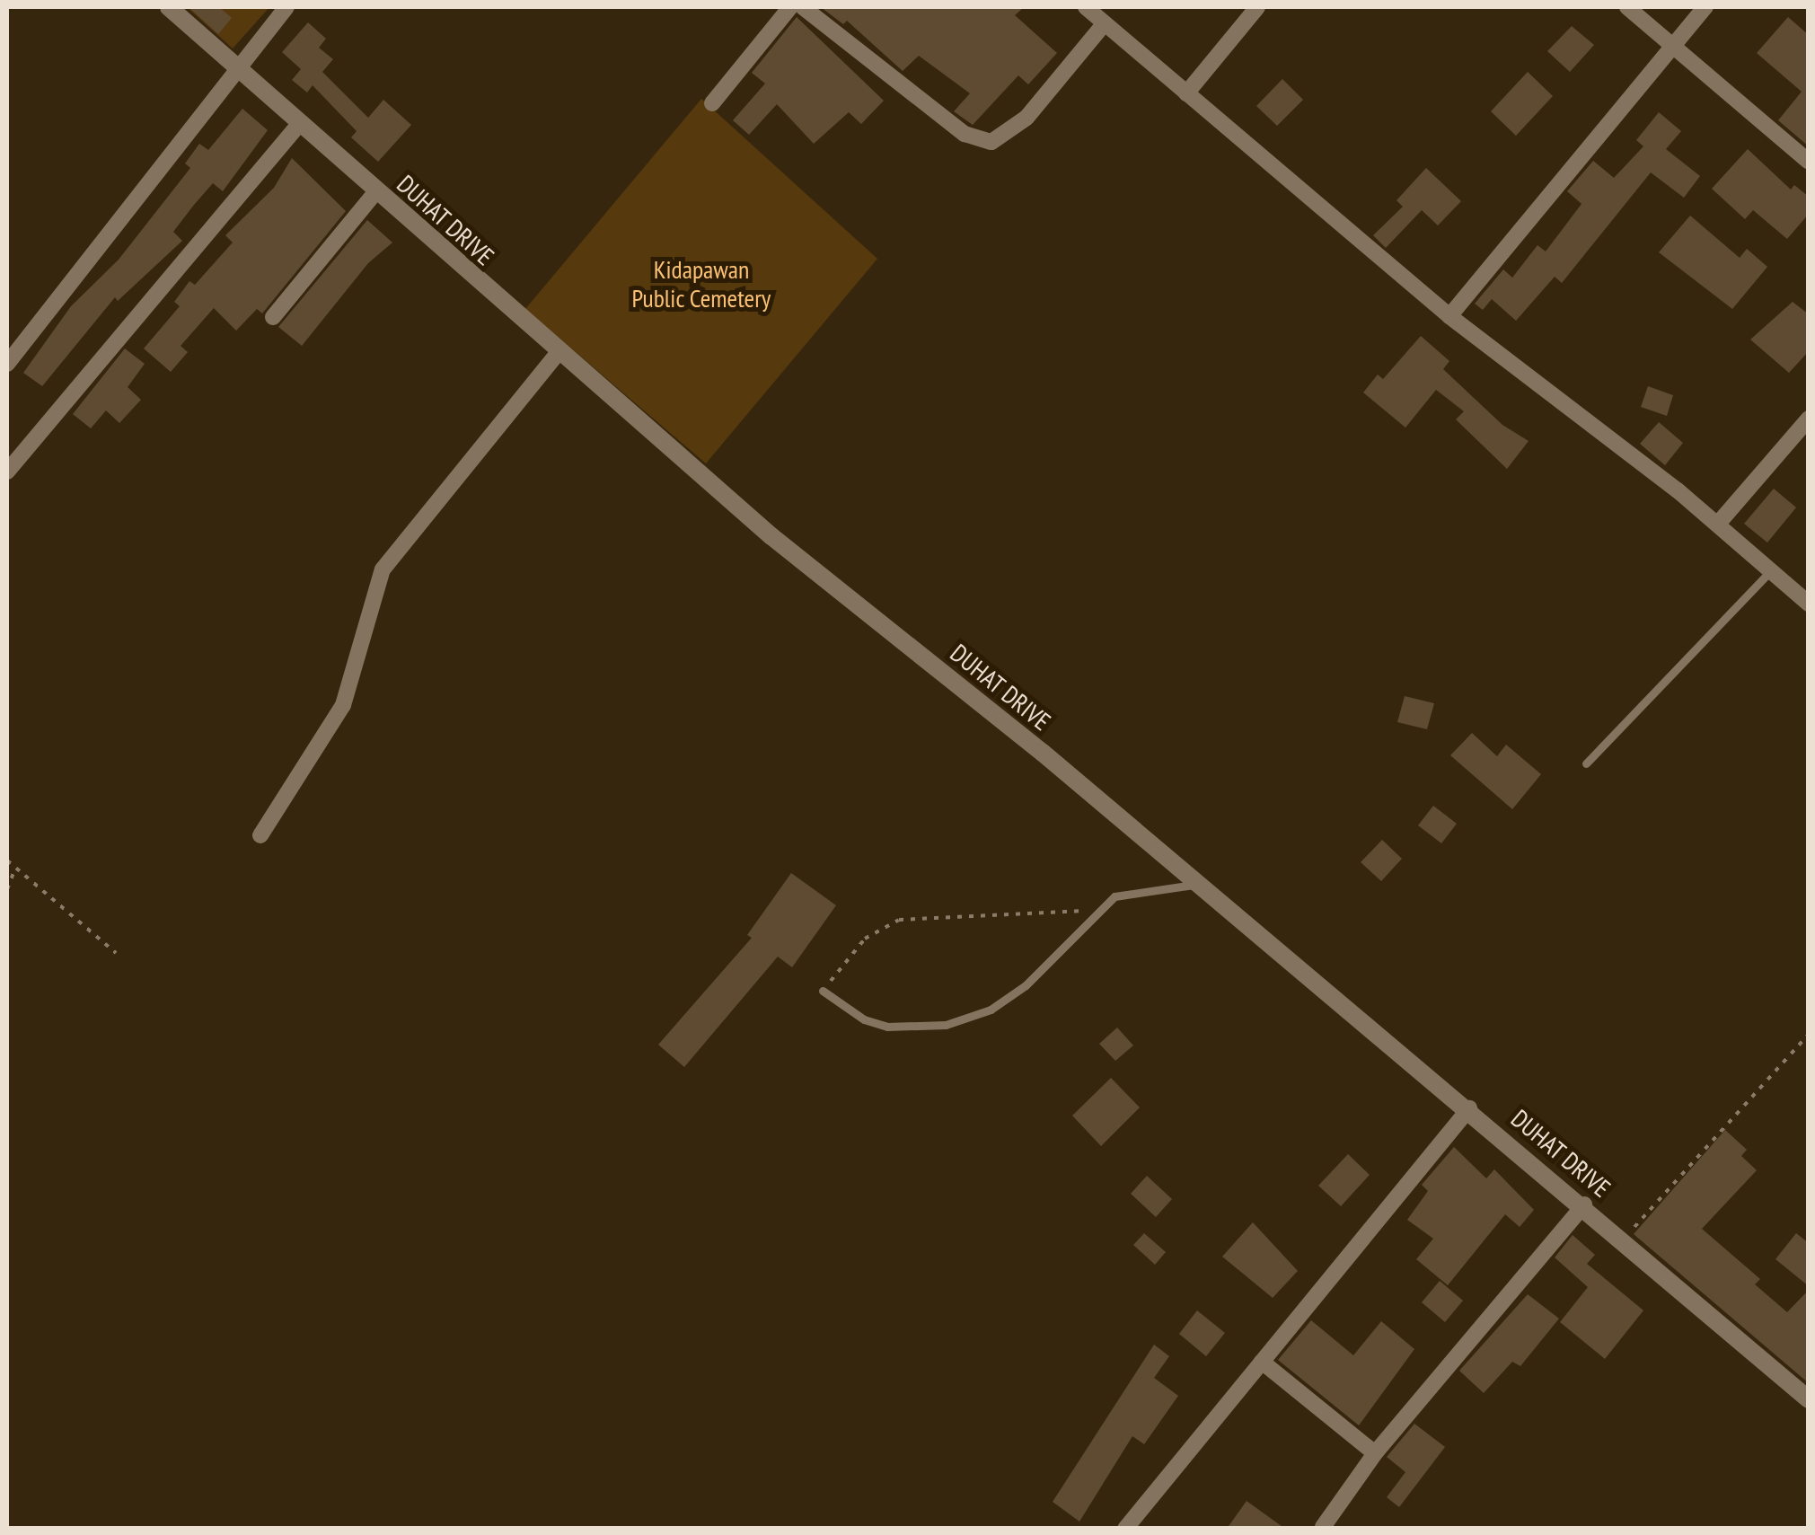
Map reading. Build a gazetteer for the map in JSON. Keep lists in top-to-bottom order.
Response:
{
  "streets": {
    "street": ["DUHAT DRIVE"]
  },
  "parks": ["Kidapawan Public Cemetery"]
}
